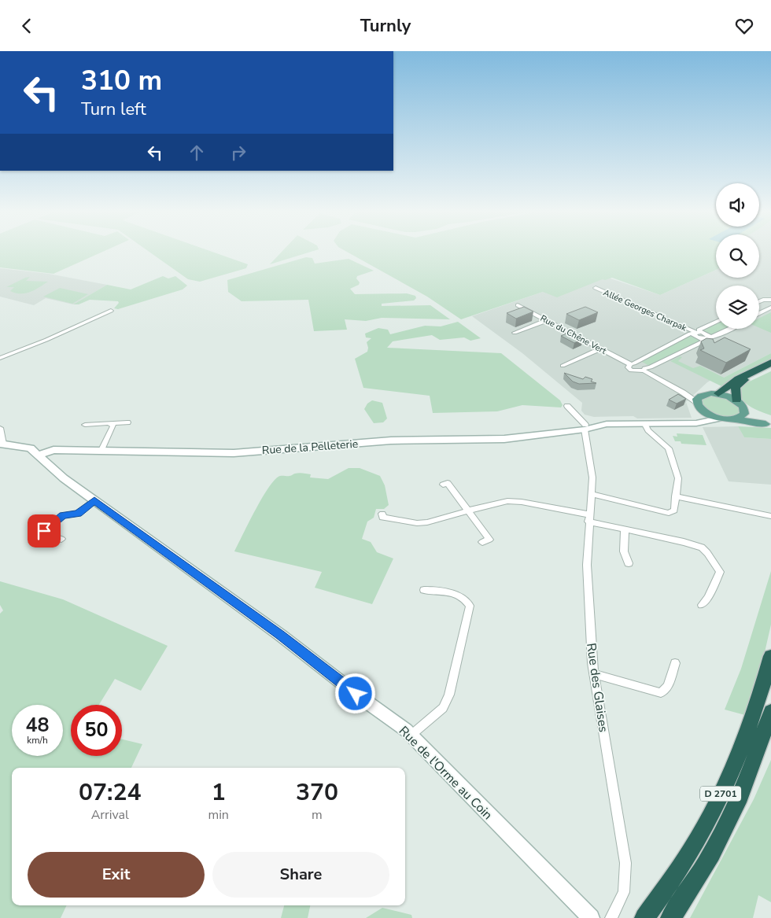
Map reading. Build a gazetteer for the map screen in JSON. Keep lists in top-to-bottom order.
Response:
{
  "streets": {
    "highway": ["D 2701"],
    "main road": ["Rue de la Pelleterie", "Rue de l'Orme au Coin"],
    "street": ["Allée Georges Charpak", "Rue du Chêne Vert", "Rue des Glaises"]
  },
  "crossings": [
    ["Rue de la Pelleterie", "Rue des Glaises"],
    ["Rue de la Pelleterie", "Rue de l'Orme au Coin"]
  ],
  "page": {
    "header": "Turnly",
    "turn": ["310 m", "Turn left"],
    "speed": "48 km/h",
    "limit": "50",
    "eta": [
      "07:24",
      "Arrival",
      "1",
      "min",
      "370",
      "m"
    ],
    "buttons": ["Exit", "Share"]
  }
}
